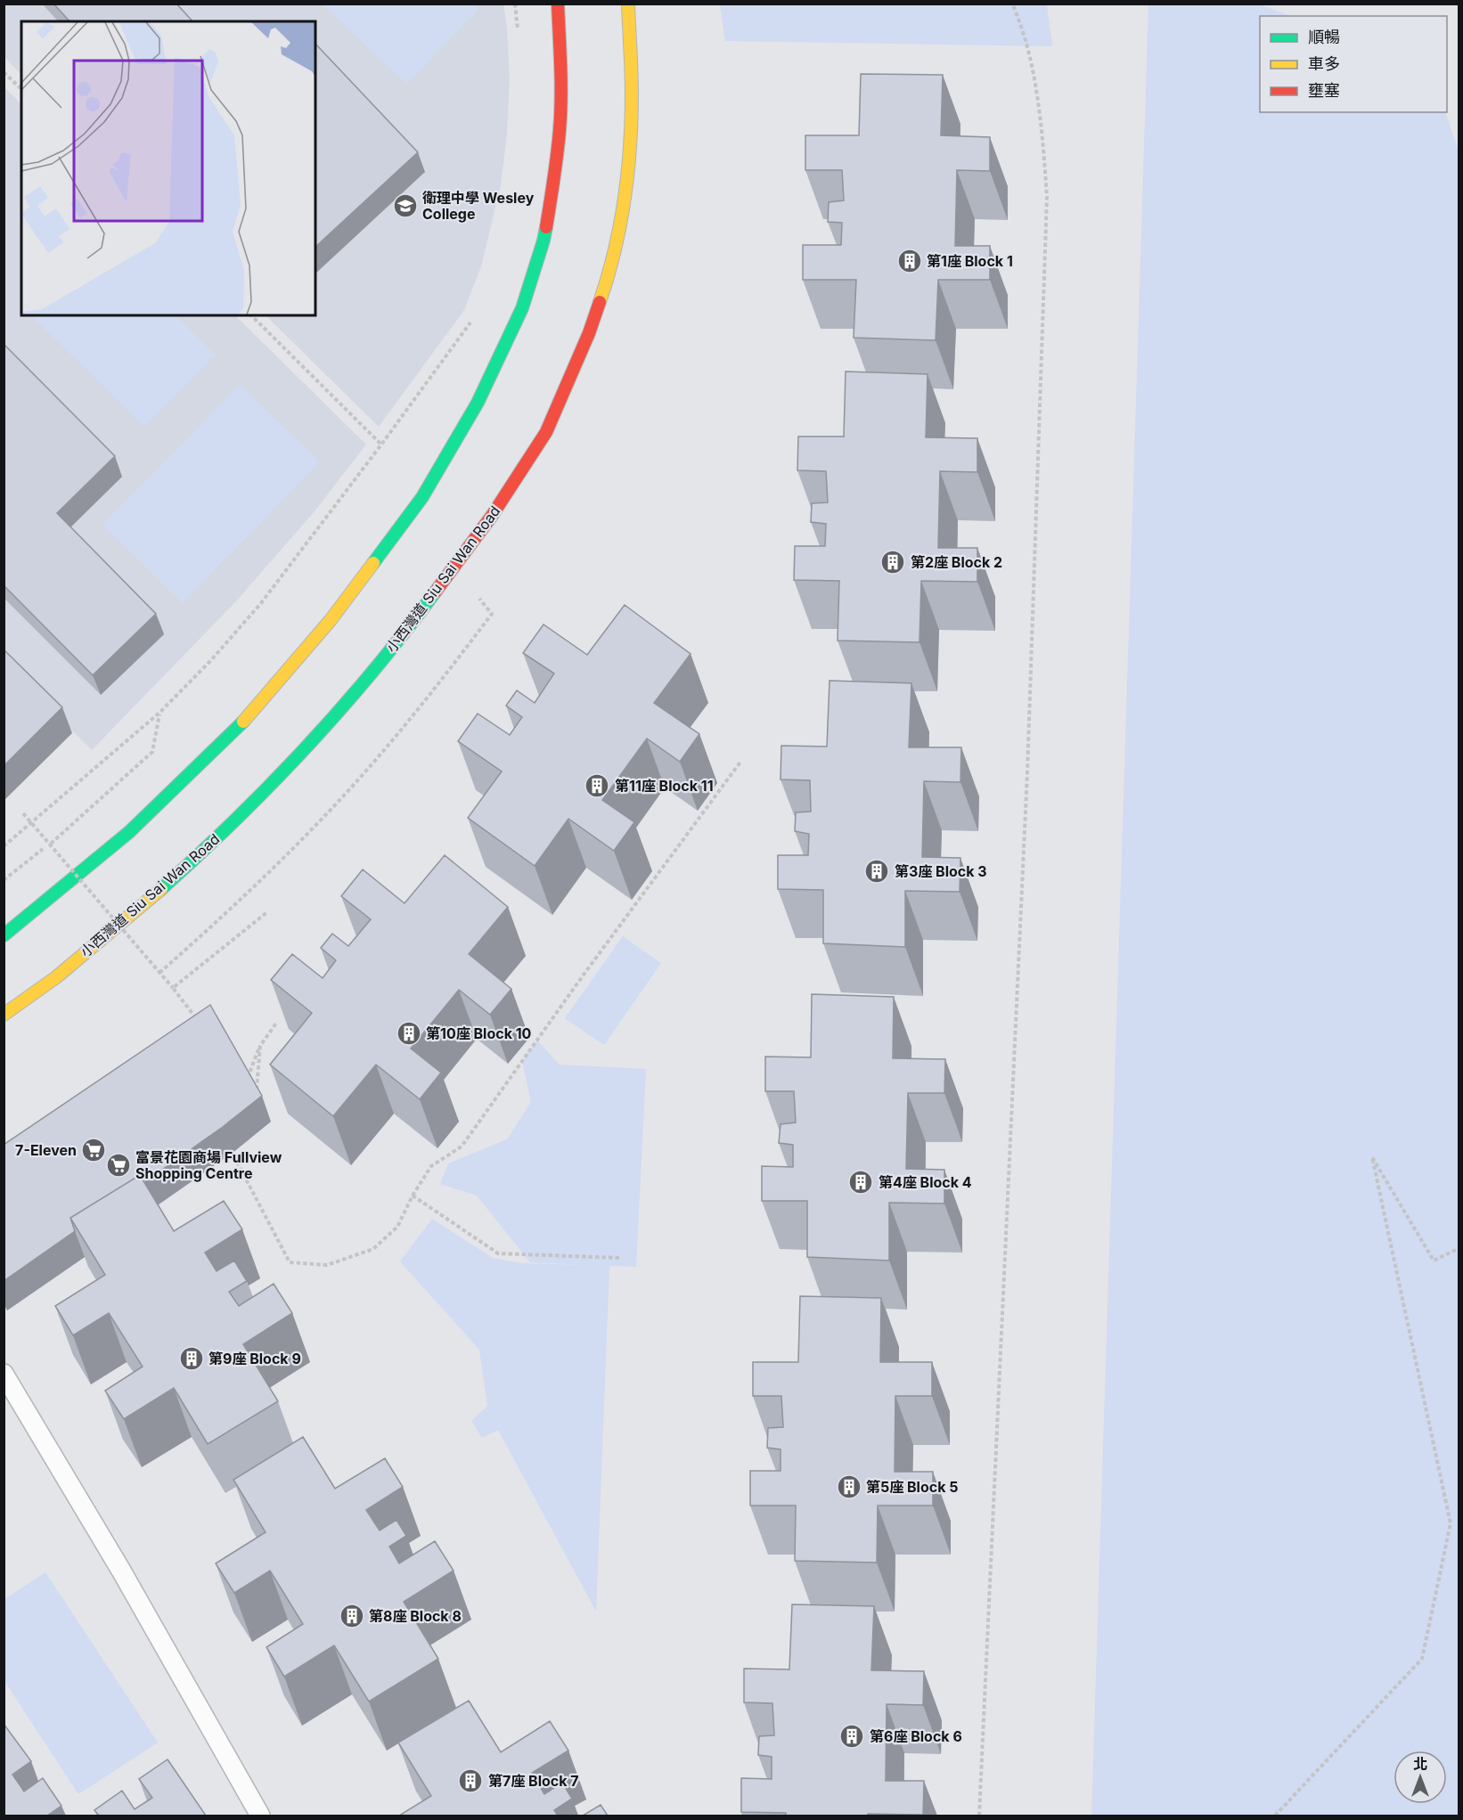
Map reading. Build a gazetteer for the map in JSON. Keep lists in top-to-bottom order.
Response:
{
  "streets": {
    "main road": ["小西灣道 Siu Sai Wan Road"]
  },
  "places": {
    "school or university": ["衛理中學 Wesley College"],
    "building": [
      "第1座 Block 1",
      "第2座 Block 2",
      "第11座 Block 11",
      "第3座 Block 3",
      "第10座 Block 10",
      "第4座 Block 4",
      "第9座 Block 9",
      "第5座 Block 5",
      "第8座 Block 8",
      "第6座 Block 6",
      "第7座 Block 7"
    ],
    "supermarket": ["7-Eleven", "富景花園商場 Fullview Shopping Centre"]
  },
  "legend": ["順暢", "車多", "壅塞"],
  "north": "top"
}
